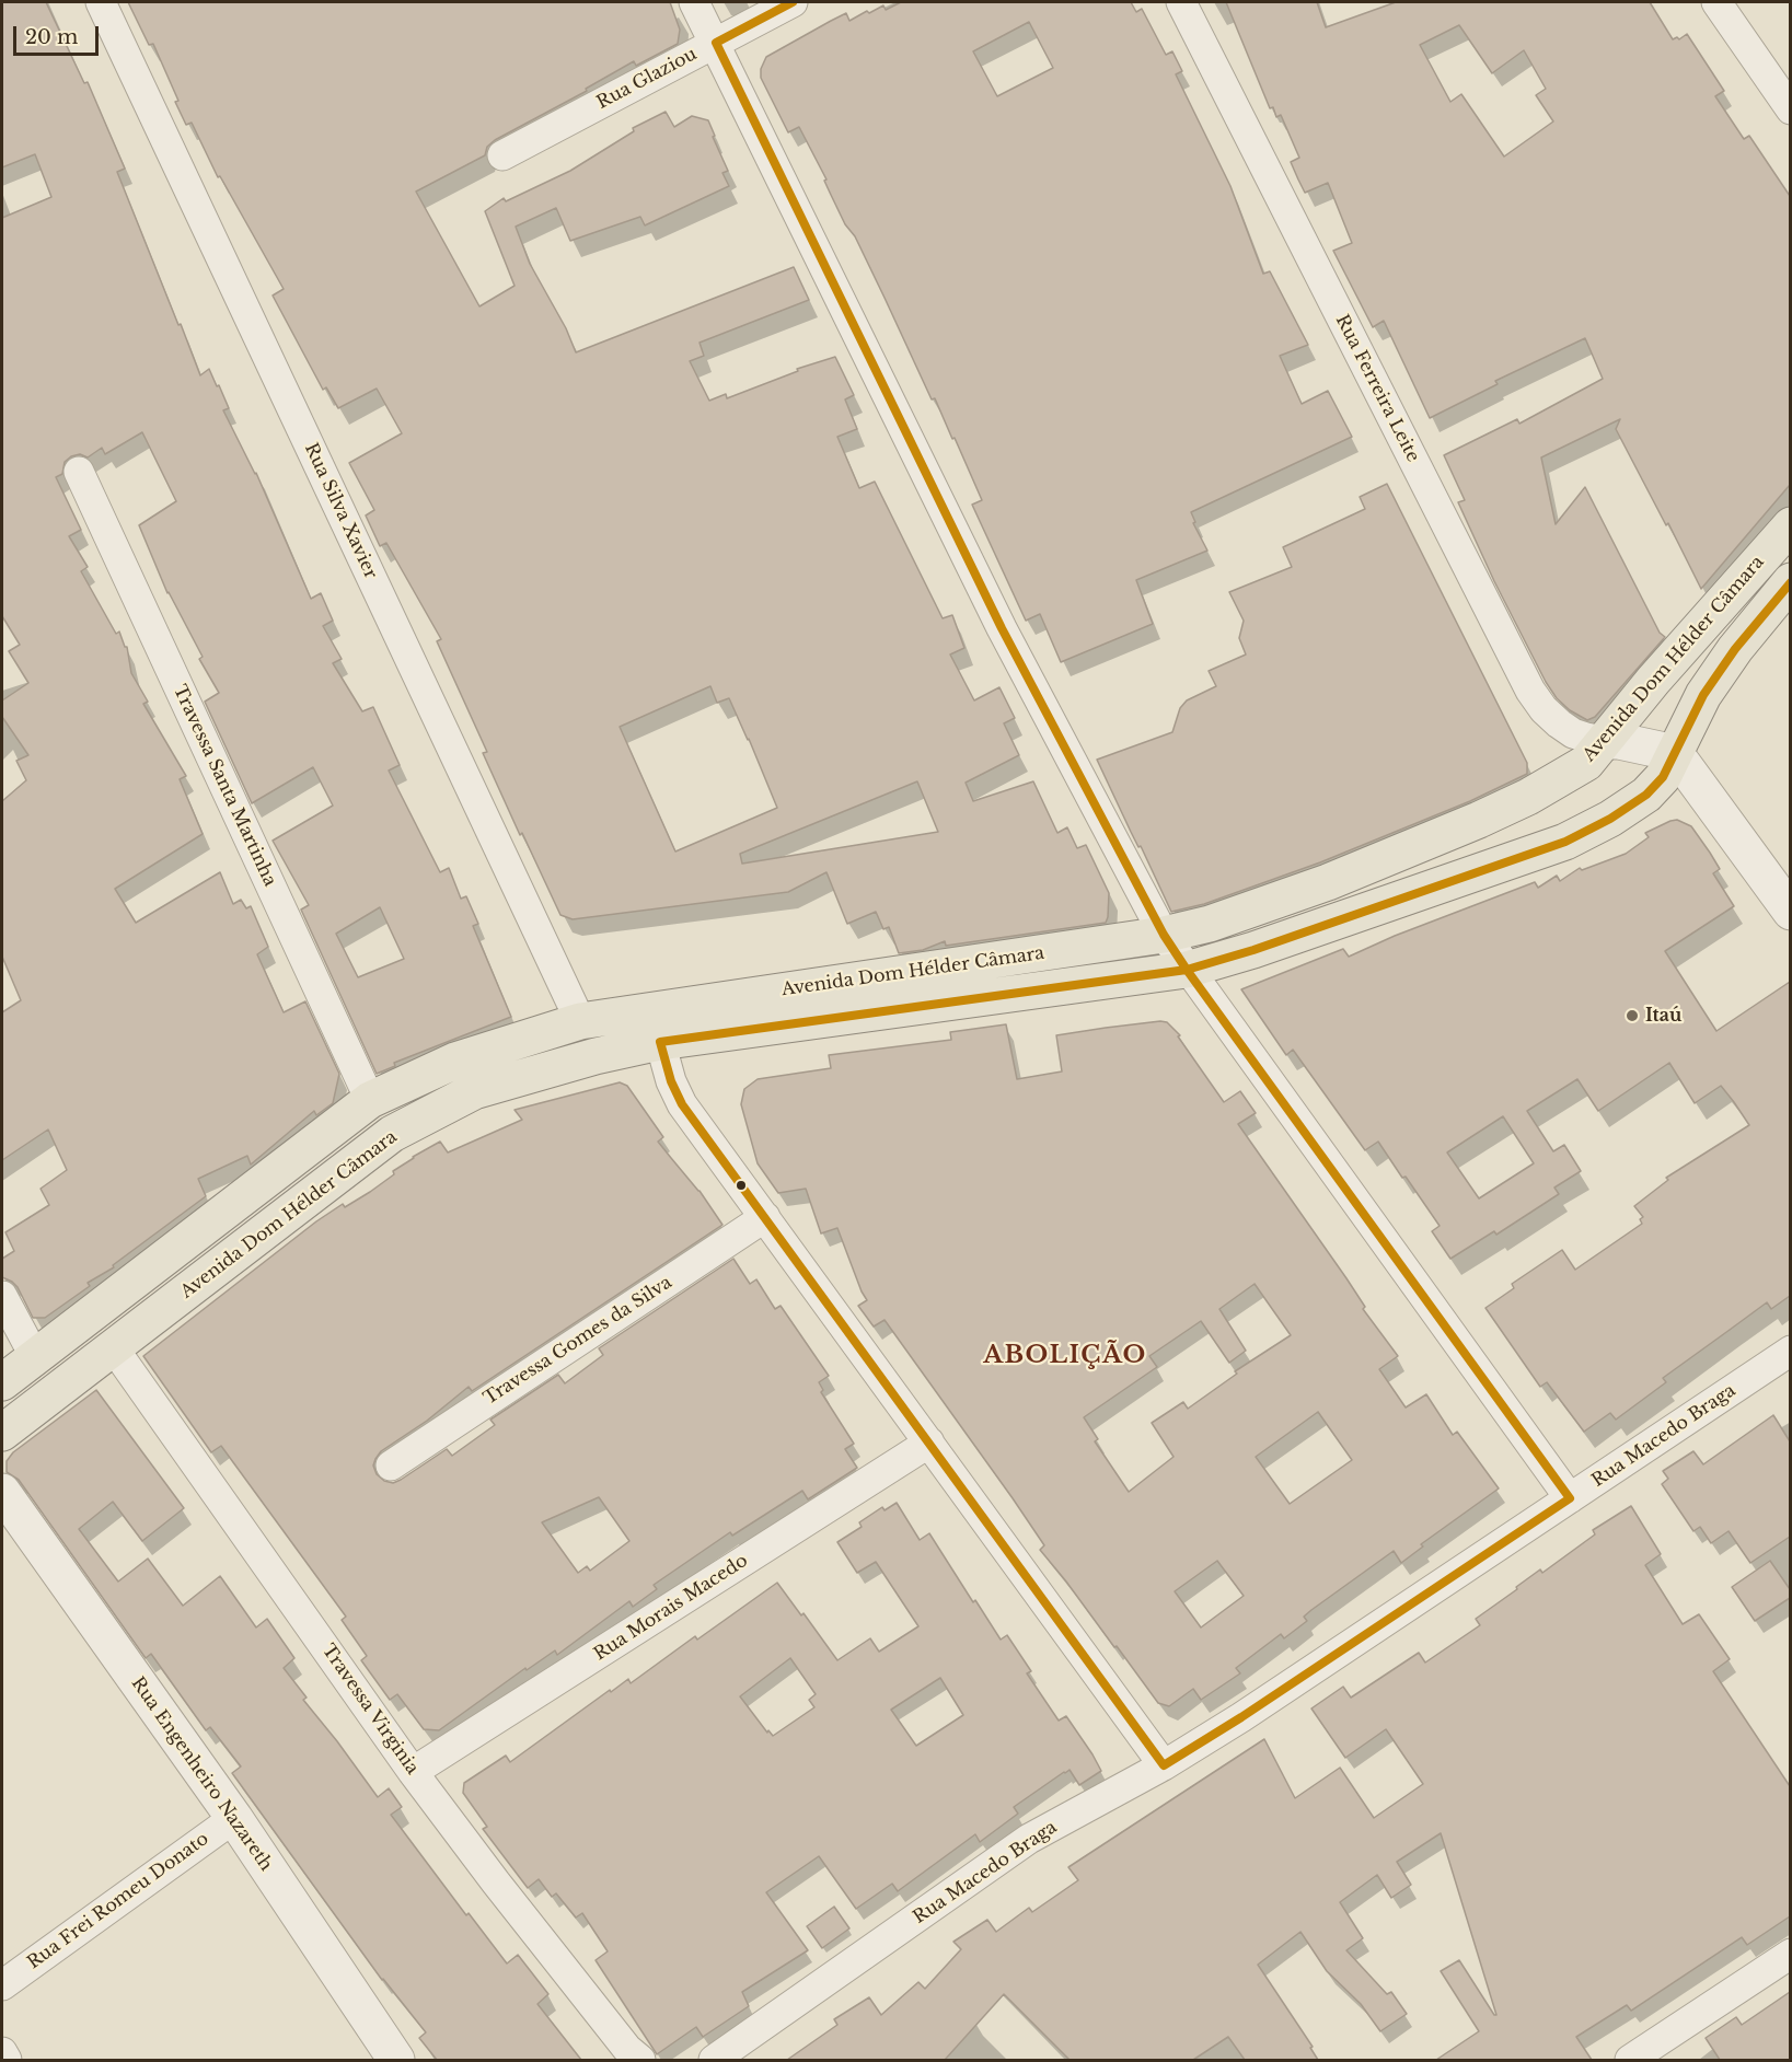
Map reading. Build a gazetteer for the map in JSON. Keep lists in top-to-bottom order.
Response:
{
  "streets": {
    "main road": ["Avenida Dom Hélder Câmara"],
    "street": [
      "Rua Glaziou",
      "Rua Ferreira Leite",
      "Rua Silva Xavier",
      "Travessa Santa Martinha",
      "Travessa Gomes da Silva",
      "Rua Macedo Braga",
      "Rua Morais Macedo",
      "Travessa Virginia",
      "Rua Engenheiro Nazareth",
      "Rua Frei Romeu Donato"
    ]
  },
  "crossings": [
    ["Rua Ferreira Leite", "Avenida Dom Hélder Câmara"],
    ["Rua Silva Xavier", "Avenida Dom Hélder Câmara"],
    ["Avenida Dom Hélder Câmara", "Travessa Santa Martinha"],
    ["Avenida Dom Hélder Câmara", "Travessa Virginia"],
    ["Rua Morais Macedo", "Travessa Virginia"],
    ["Rua Engenheiro Nazareth", "Rua Frei Romeu Donato"]
  ],
  "districts": ["ABOLIÇÃO"],
  "places": ["Itaú"],
  "scale_bar": "20 m"
}
